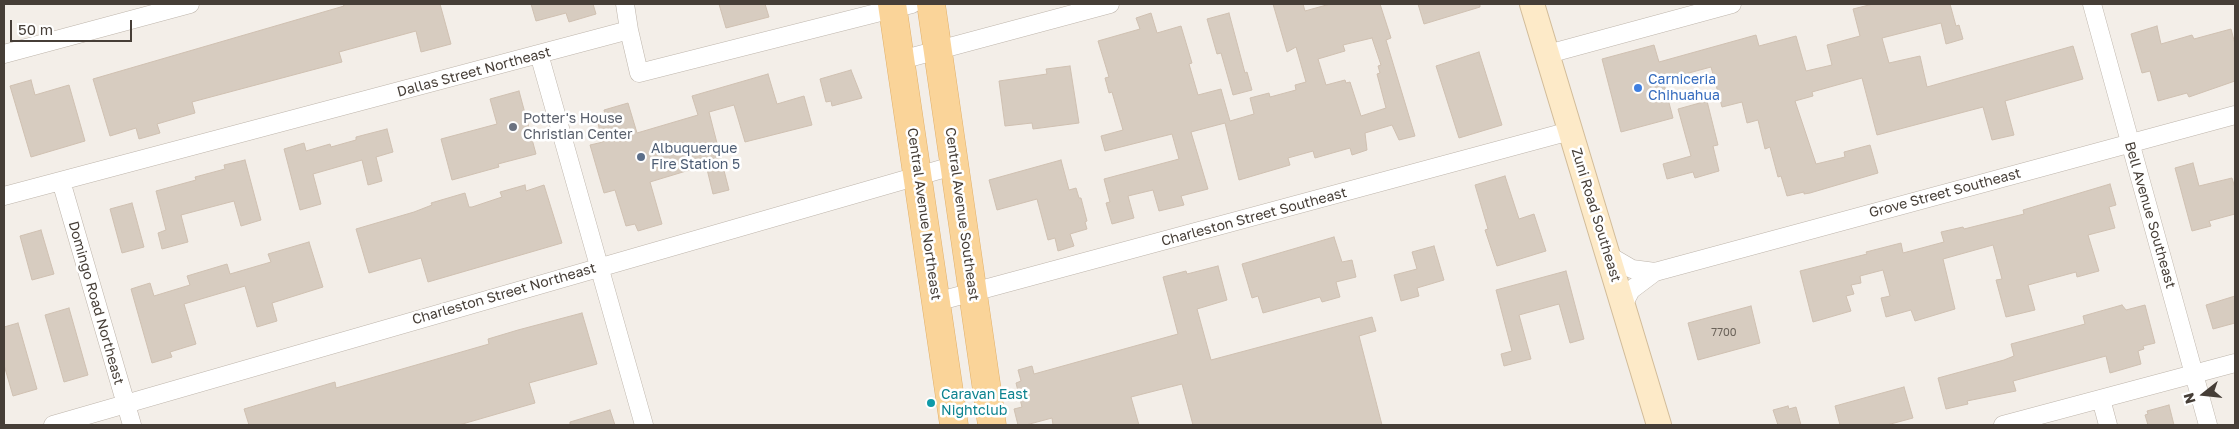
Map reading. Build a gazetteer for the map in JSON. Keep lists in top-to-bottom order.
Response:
{
  "streets": {
    "main road": ["Central Avenue Northeast", "Central Avenue Southeast"],
    "street": [
      "Dallas Street Northeast",
      "Grove Street Southeast",
      "Zuni Road Southeast",
      "Bell Avenue Southeast",
      "Charleston Street Southeast",
      "Charleston Street Northeast",
      "Domingo Road Northeast"
    ]
  },
  "crossings": [
    ["Dallas Street Northeast", "Domingo Road Northeast"],
    ["Grove Street Southeast", "Zuni Road Southeast"],
    ["Grove Street Southeast", "Bell Avenue Southeast"],
    ["Central Avenue Northeast", "Charleston Street Southeast"],
    ["Central Avenue Northeast", "Charleston Street Northeast"],
    ["Central Avenue Southeast", "Charleston Street Southeast"],
    ["Central Avenue Southeast", "Charleston Street Northeast"],
    ["Zuni Road Southeast", "Charleston Street Southeast"],
    ["Charleston Street Northeast", "Domingo Road Northeast"]
  ],
  "places": [
    "Carniceria Chihuahua",
    "Potter's House Christian Center",
    "Albuquerque Fire Station 5",
    "Caravan East Nightclub"
  ],
  "house_numbers": ["7700"],
  "scale_bar": "50 m",
  "north": "left"
}
